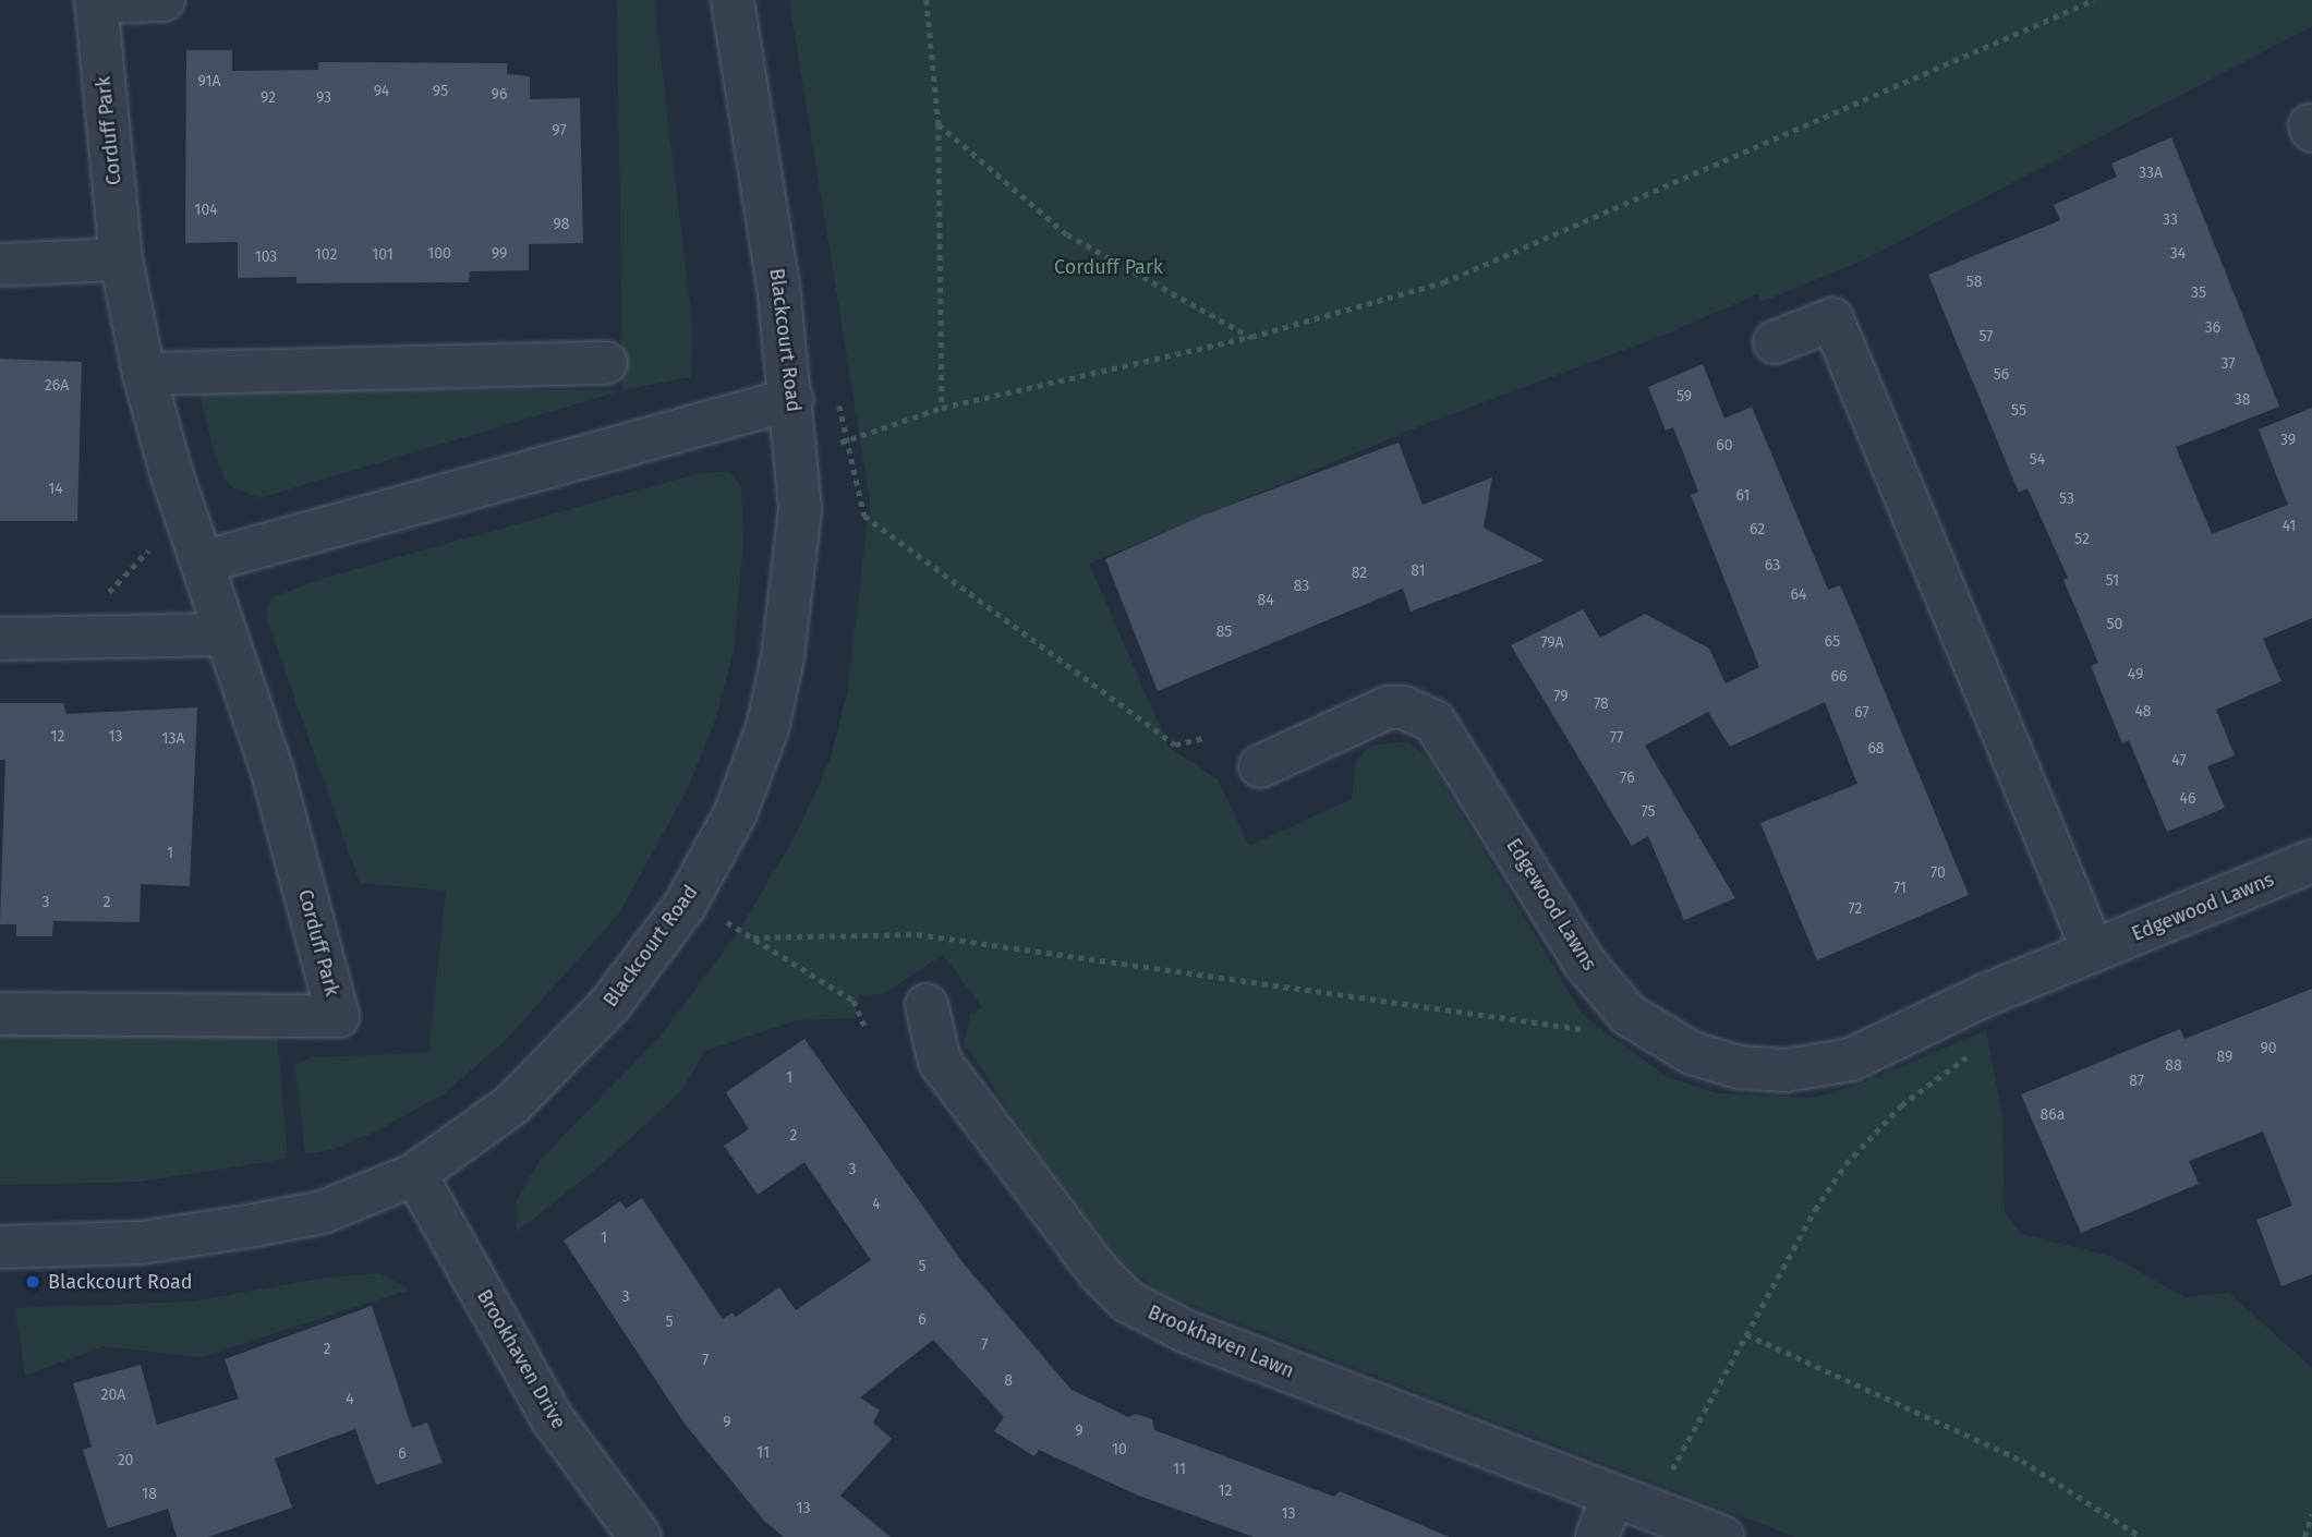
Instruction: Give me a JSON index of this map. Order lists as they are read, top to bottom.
{
  "streets": {
    "street": [
      "Corduff Park",
      "Blackcourt Road",
      "Edgewood Lawns",
      "Brookhaven Lawn",
      "Brookhaven Drive"
    ]
  },
  "crossings": [
    ["Blackcourt Road", "Brookhaven Drive"]
  ],
  "parks": ["Corduff Park"],
  "places": ["Blackcourt Road"],
  "house_numbers": [
    "91A",
    "94",
    "95",
    "96",
    "92",
    "93",
    "97",
    "33A",
    "104",
    "33",
    "98",
    "100",
    "99",
    "34",
    "102",
    "101",
    "103",
    "58",
    "35",
    "36",
    "57",
    "37",
    "56",
    "26A",
    "59",
    "38",
    "55",
    "39",
    "60",
    "54",
    "14",
    "61",
    "53",
    "41",
    "62",
    "52",
    "63",
    "81",
    "82",
    "51",
    "83",
    "64",
    "84",
    "50",
    "85",
    "65",
    "79A",
    "49",
    "66",
    "79",
    "78",
    "48",
    "67",
    "12",
    "13",
    "77",
    "13A",
    "68",
    "47",
    "76",
    "46",
    "75",
    "1",
    "70",
    "71",
    "3",
    "2",
    "72",
    "90",
    "89",
    "88",
    "1",
    "87",
    "86a",
    "2",
    "3",
    "4",
    "1",
    "5",
    "3",
    "6",
    "5",
    "7",
    "2",
    "7",
    "8",
    "20A",
    "4",
    "9",
    "9",
    "10",
    "11",
    "6",
    "20",
    "11",
    "12",
    "18",
    "13",
    "13"
  ]
}
